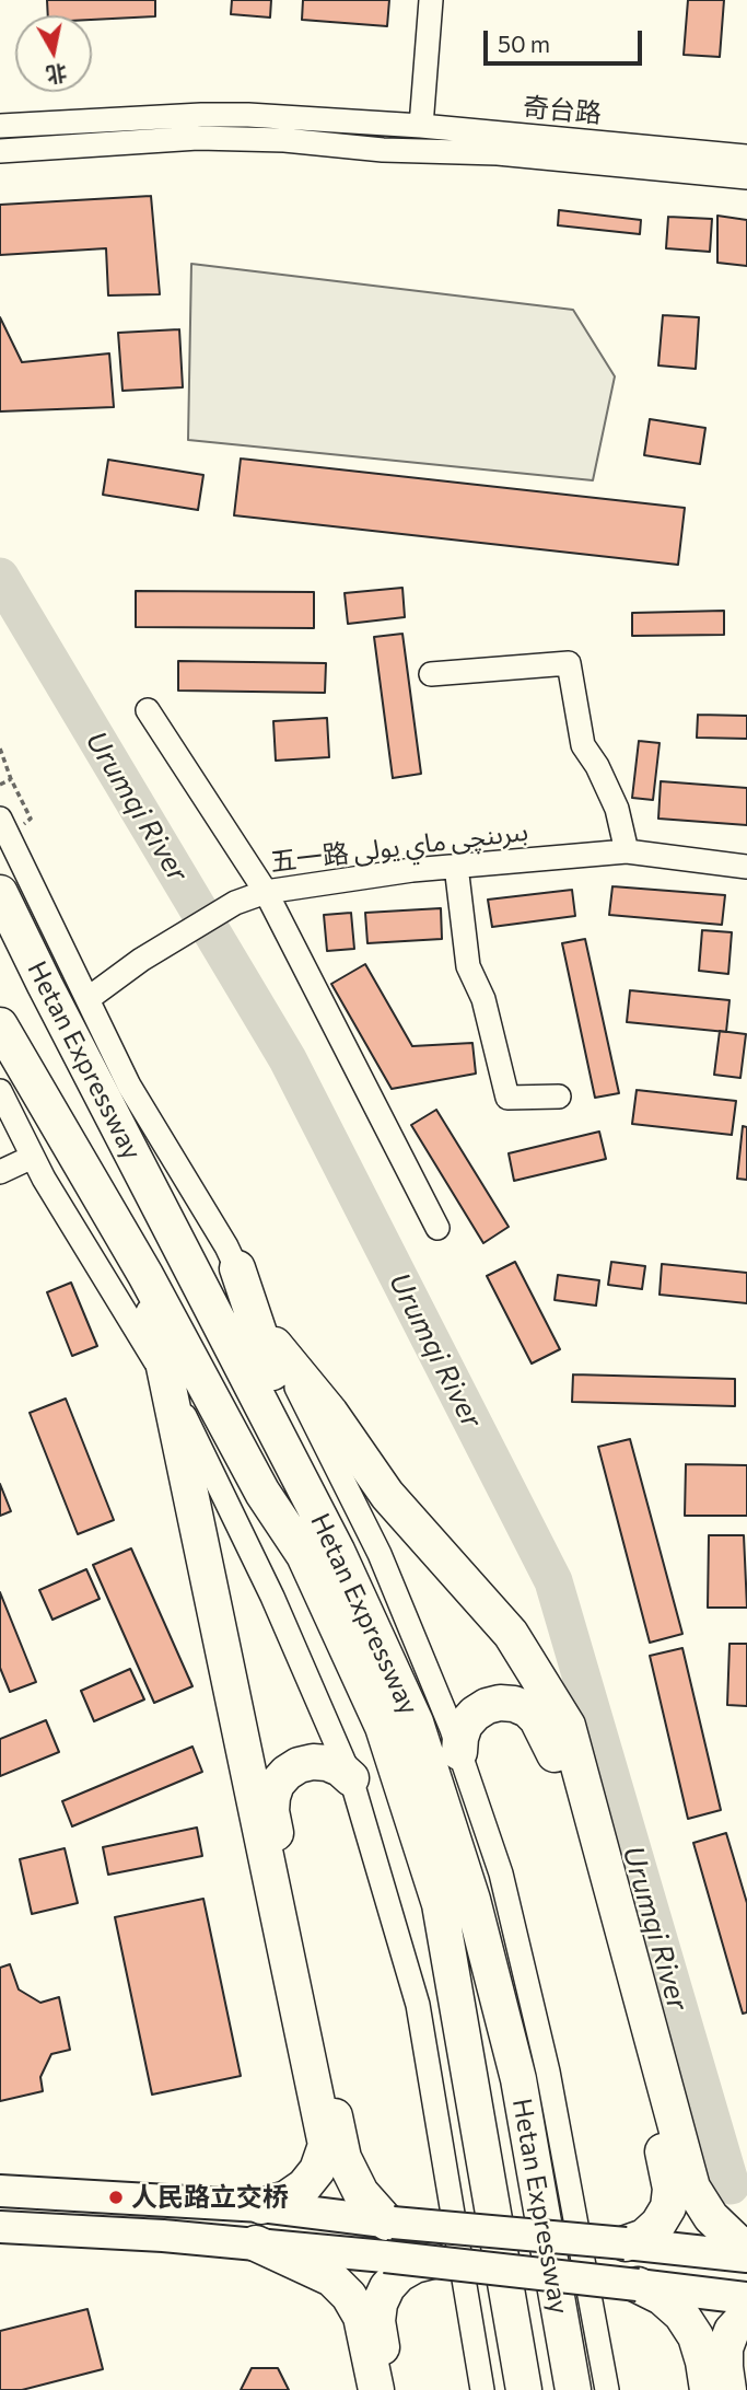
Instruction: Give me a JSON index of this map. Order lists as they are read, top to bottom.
{
  "streets": {
    "highway": ["Hetan Expressway"],
    "street": ["奇台路", "五一路 بىرىنچى ماي يولى"]
  },
  "water": ["Urumqi River"],
  "places": ["人民路立交桥"],
  "scale_bar": "50 m",
  "north": "bottom"
}
